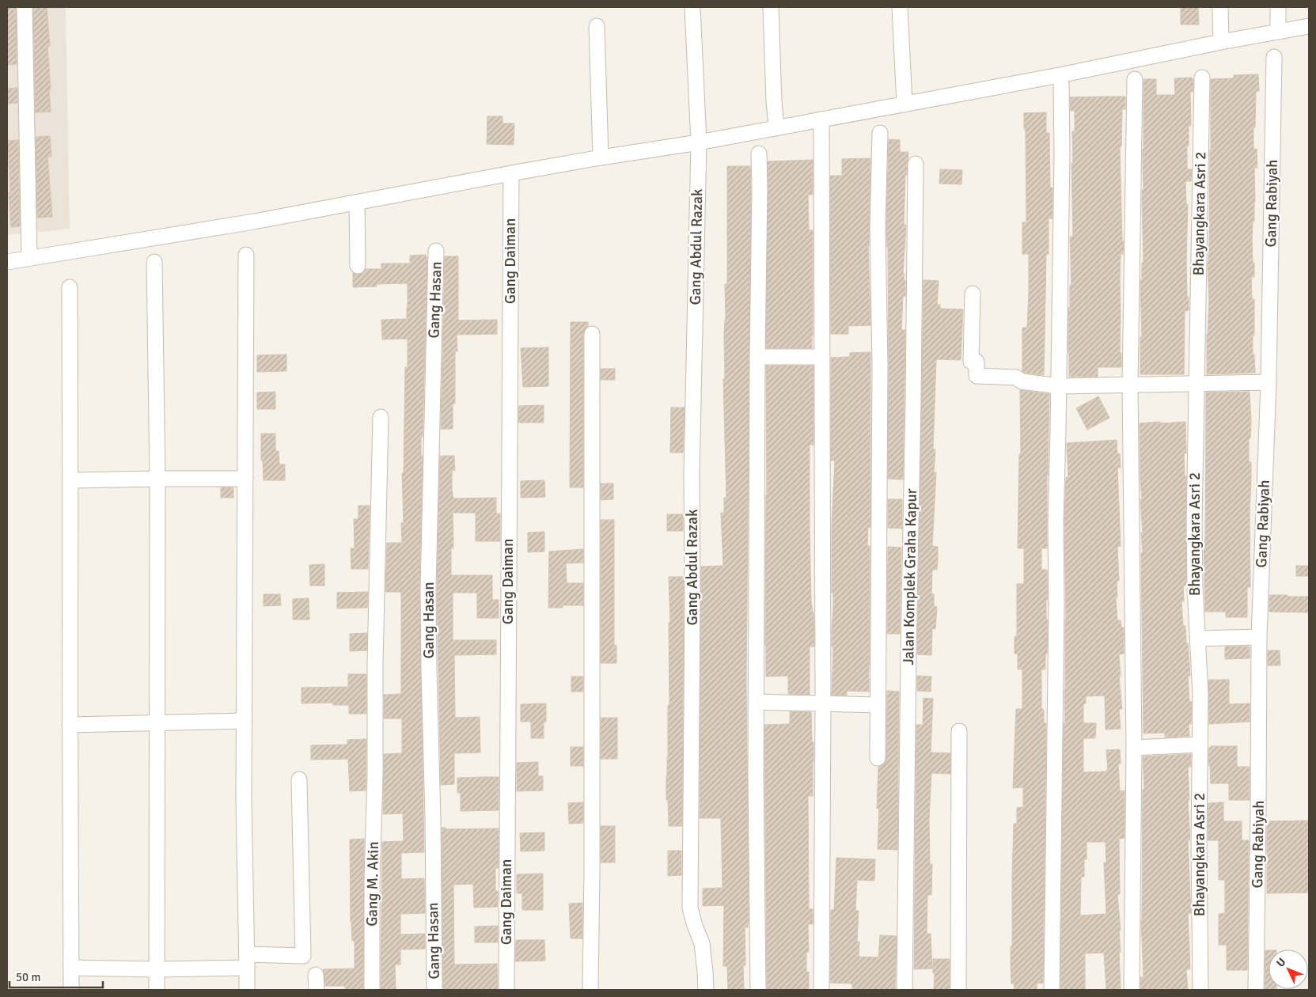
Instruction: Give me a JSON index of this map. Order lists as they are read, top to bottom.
{
  "streets": {
    "street": [
      "Gang Rabiyah",
      "Bhayangkara Asri 2",
      "Gang Abdul Razak",
      "Gang Daiman",
      "Gang Hasan",
      "Jalan Komplek Graha Kapur",
      "Gang M. Akin"
    ]
  },
  "scale_bar": "50 m",
  "north": "top left"
}
